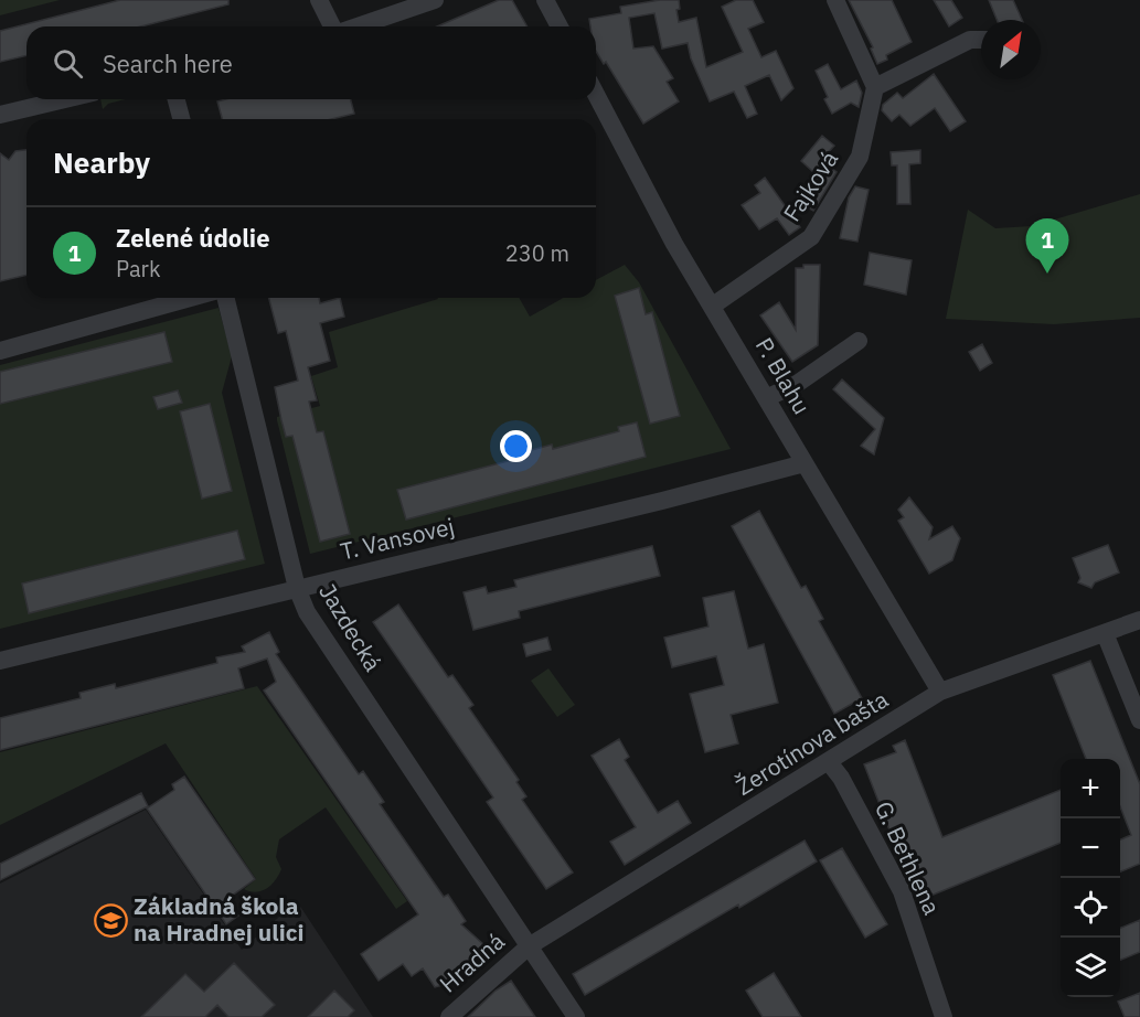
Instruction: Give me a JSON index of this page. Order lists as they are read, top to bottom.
{
  "streets": {
    "street": [
      "Fajková",
      "P. Blahu",
      "T. Vansovej",
      "Jazdecká",
      "Žerotínova bašta",
      "G. Bethlena",
      "Hradná"
    ]
  },
  "crossings": [
    ["Fajková", "P. Blahu"],
    ["P. Blahu", "T. Vansovej"],
    ["P. Blahu", "Žerotínova bašta"],
    ["T. Vansovej", "Jazdecká"],
    ["Jazdecká", "Žerotínova bašta"],
    ["Jazdecká", "Hradná"],
    ["Žerotínova bašta", "G. Bethlena"],
    ["Žerotínova bašta", "Hradná"]
  ],
  "places": {
    "school or university": ["Základná škola na Hradnej ulici"]
  },
  "north": "top right",
  "page": {
    "search": "Search here",
    "heading": "Nearby",
    "list": [
      {
        "mark": "1",
        "name": "Zelené údolie",
        "note": "Park",
        "value": "230 m"
      }
    ],
    "pins": "1",
    "map_buttons": ["+", "−"]
  }
}
